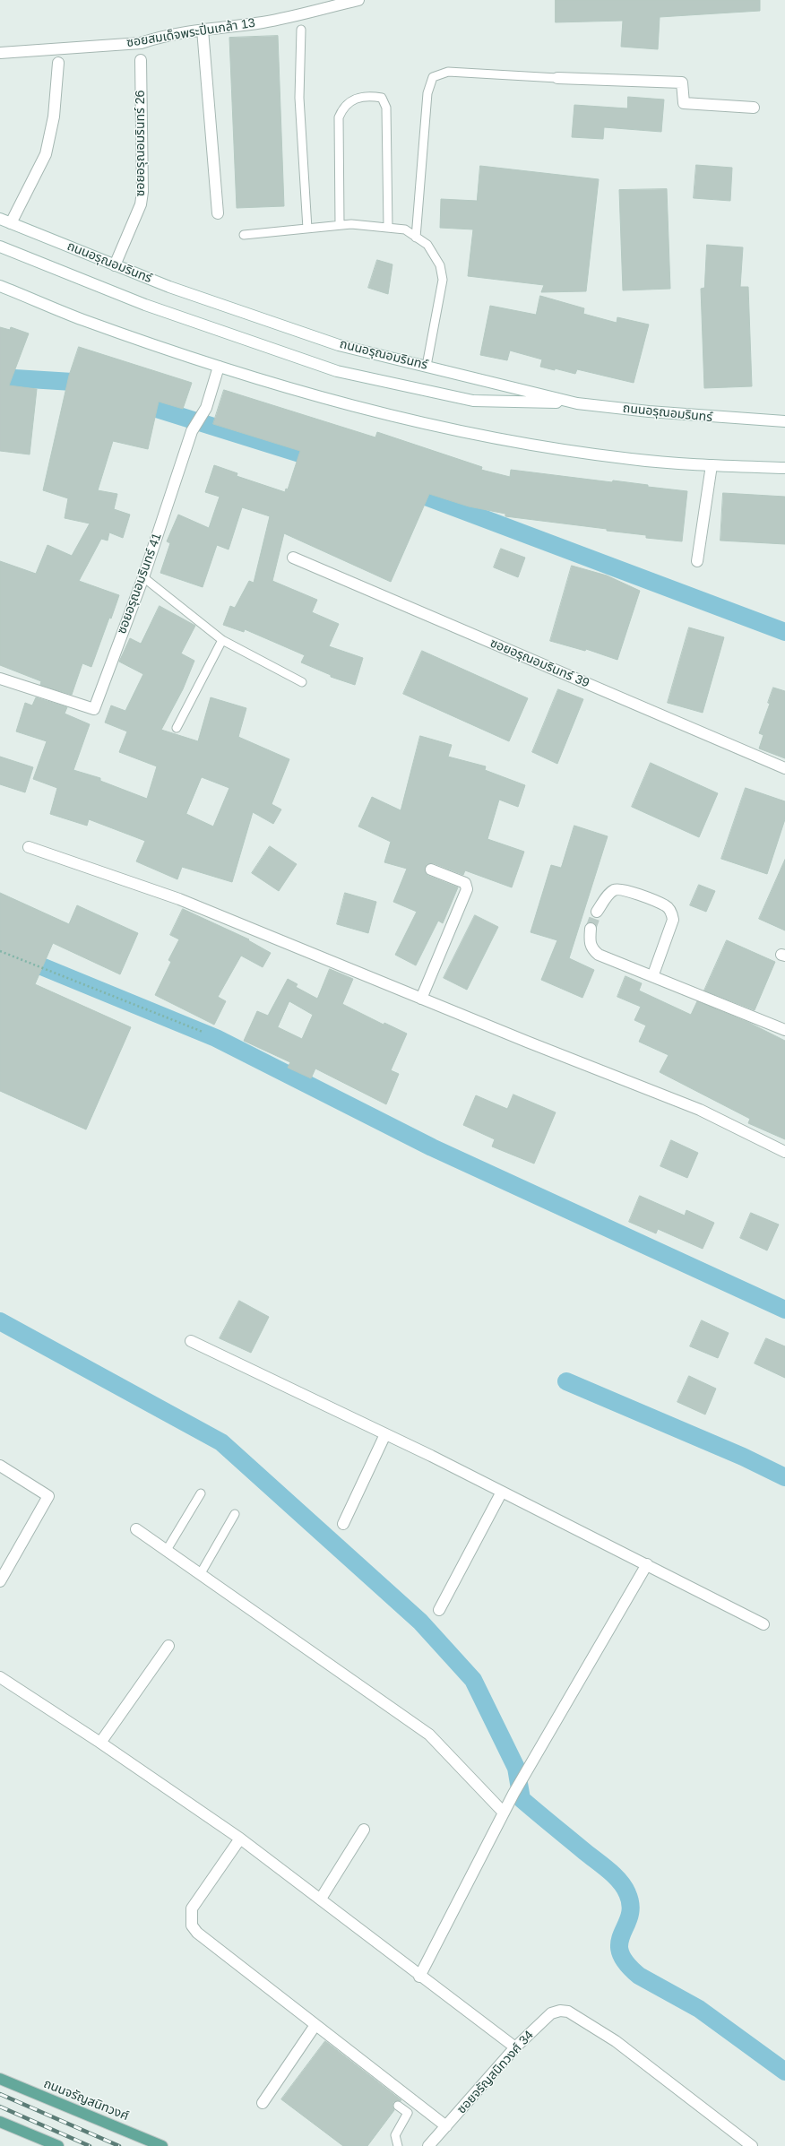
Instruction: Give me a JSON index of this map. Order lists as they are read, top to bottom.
{
  "streets": {
    "main road": ["ถนนจรัญสนิทวงศ์"],
    "street": [
      "ซอยสมเด็จพระปิ่นเกล้า 13",
      "ซอยอรุณอมรินทร์ 26",
      "ถนนอรุณอมรินทร์",
      "ซอยอรุณอมรินทร์ 41",
      "ซอยอรุณอมรินทร์ 39",
      "ซอยจรัญสนิทวงศ์ 34"
    ]
  },
  "crossings": [
    ["ซอยอรุณอมรินทร์ 26", "ถนนอรุณอมรินทร์"]
  ]
}
